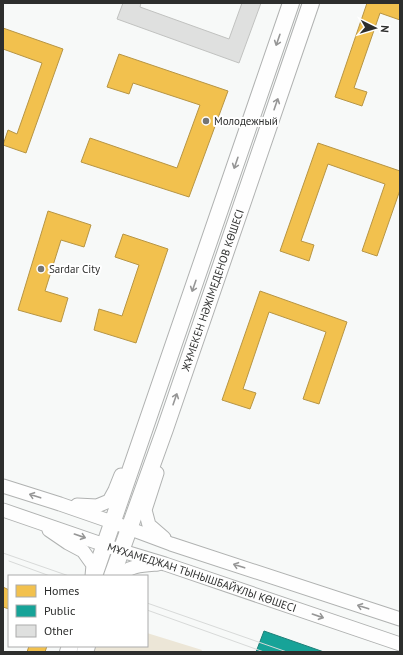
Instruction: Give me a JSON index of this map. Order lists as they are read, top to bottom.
{
  "streets": {
    "main road": ["ЖҰМЕКЕН НӘЖІМЕДЕНОВ КӨШЕСІ"],
    "street": ["МҰХАМЕДЖАН ТЫНЫШБАЙҰЛЫ КӨШЕСІ"]
  },
  "crossings": [
    ["ЖҰМЕКЕН НӘЖІМЕДЕНОВ КӨШЕСІ", "МҰХАМЕДЖАН ТЫНЫШБАЙҰЛЫ КӨШЕСІ"]
  ],
  "places": ["Молодежный", "Sardar City"],
  "legend": ["Homes", "Public", "Other"],
  "north": "right"
}
